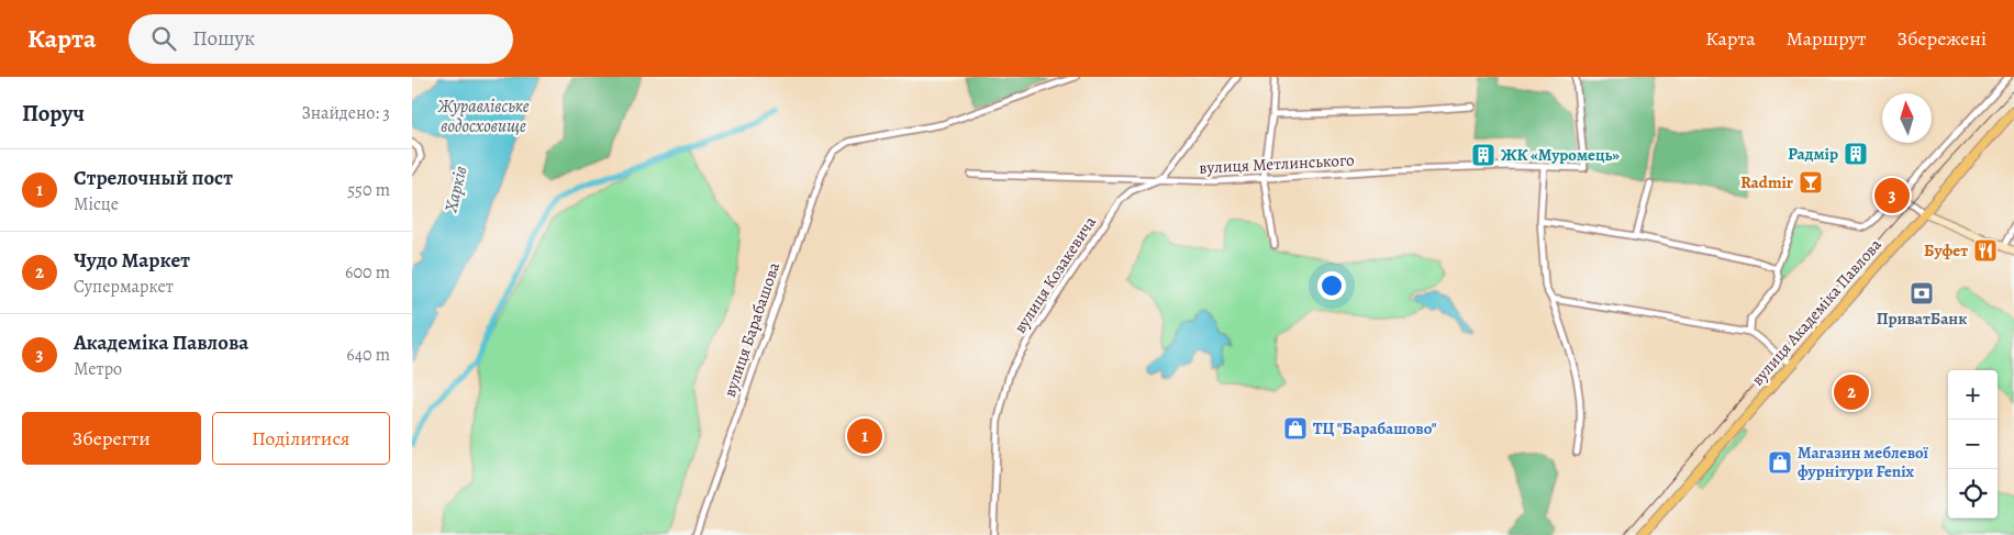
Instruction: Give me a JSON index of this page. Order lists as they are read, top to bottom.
{
  "streets": {
    "main road": ["вулиця Академіка Павлова"],
    "street": ["вулиця Метлинського", "вулиця Козакевича", "вулиця Барабашова"]
  },
  "crossings": [
    ["вулиця Метлинського", "вулиця Козакевича"]
  ],
  "water": ["Журавлівське водосховище", "Харків"],
  "places": {
    "building": ["Радмір", "ЖК «Муромець»"],
    "bar": ["Radmir"],
    "restaurant": ["Буфет"],
    "bank": ["ПриватБанк"],
    "shop": ["ТЦ \"Барабашово\"", "Магазин меблевої фурнітури Fenix"]
  },
  "north": "top",
  "page": {
    "header": "Карта",
    "search": "Пошук",
    "nav": ["Карта", "Маршрут", "Збережені"],
    "heading": ["Поруч", "Знайдено: 3"],
    "list": [
      {
        "mark": "1",
        "name": "Стрелочный пост",
        "note": "Місце",
        "value": "550 m"
      },
      {
        "mark": "2",
        "name": "Чудо Маркет",
        "note": "Супермаркет",
        "value": "600 m"
      },
      {
        "mark": "3",
        "name": "Академіка Павлова",
        "note": "Метро",
        "value": "640 m"
      }
    ],
    "pins": ["3", "2", "1"],
    "map_buttons": ["+", "−"],
    "buttons": ["Зберегти", "Поділитися"]
  }
}
